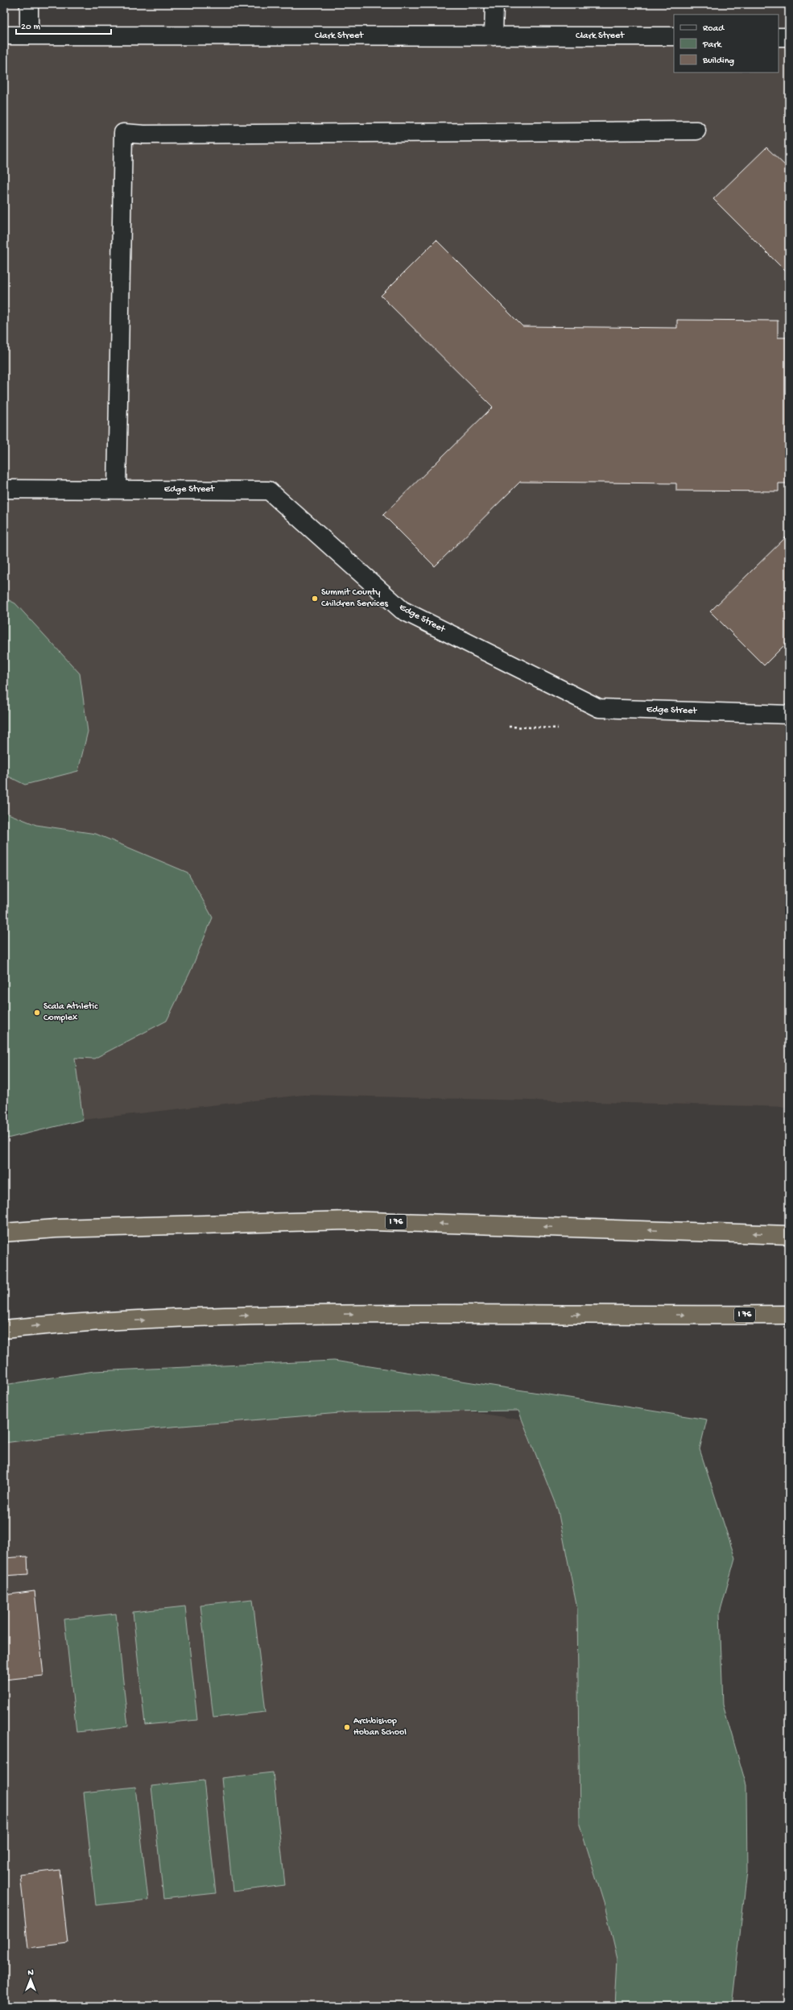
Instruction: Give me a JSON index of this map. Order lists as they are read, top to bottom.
{
  "streets": {
    "highway": ["I 76"],
    "street": ["Clark Street", "Edge Street"]
  },
  "places": ["Summit County Children Services", "Scala Athletic Complex", "Archbishop Hoban School"],
  "legend": ["Road", "Park", "Building"],
  "scale_bar": "20 m",
  "north": "top"
}
